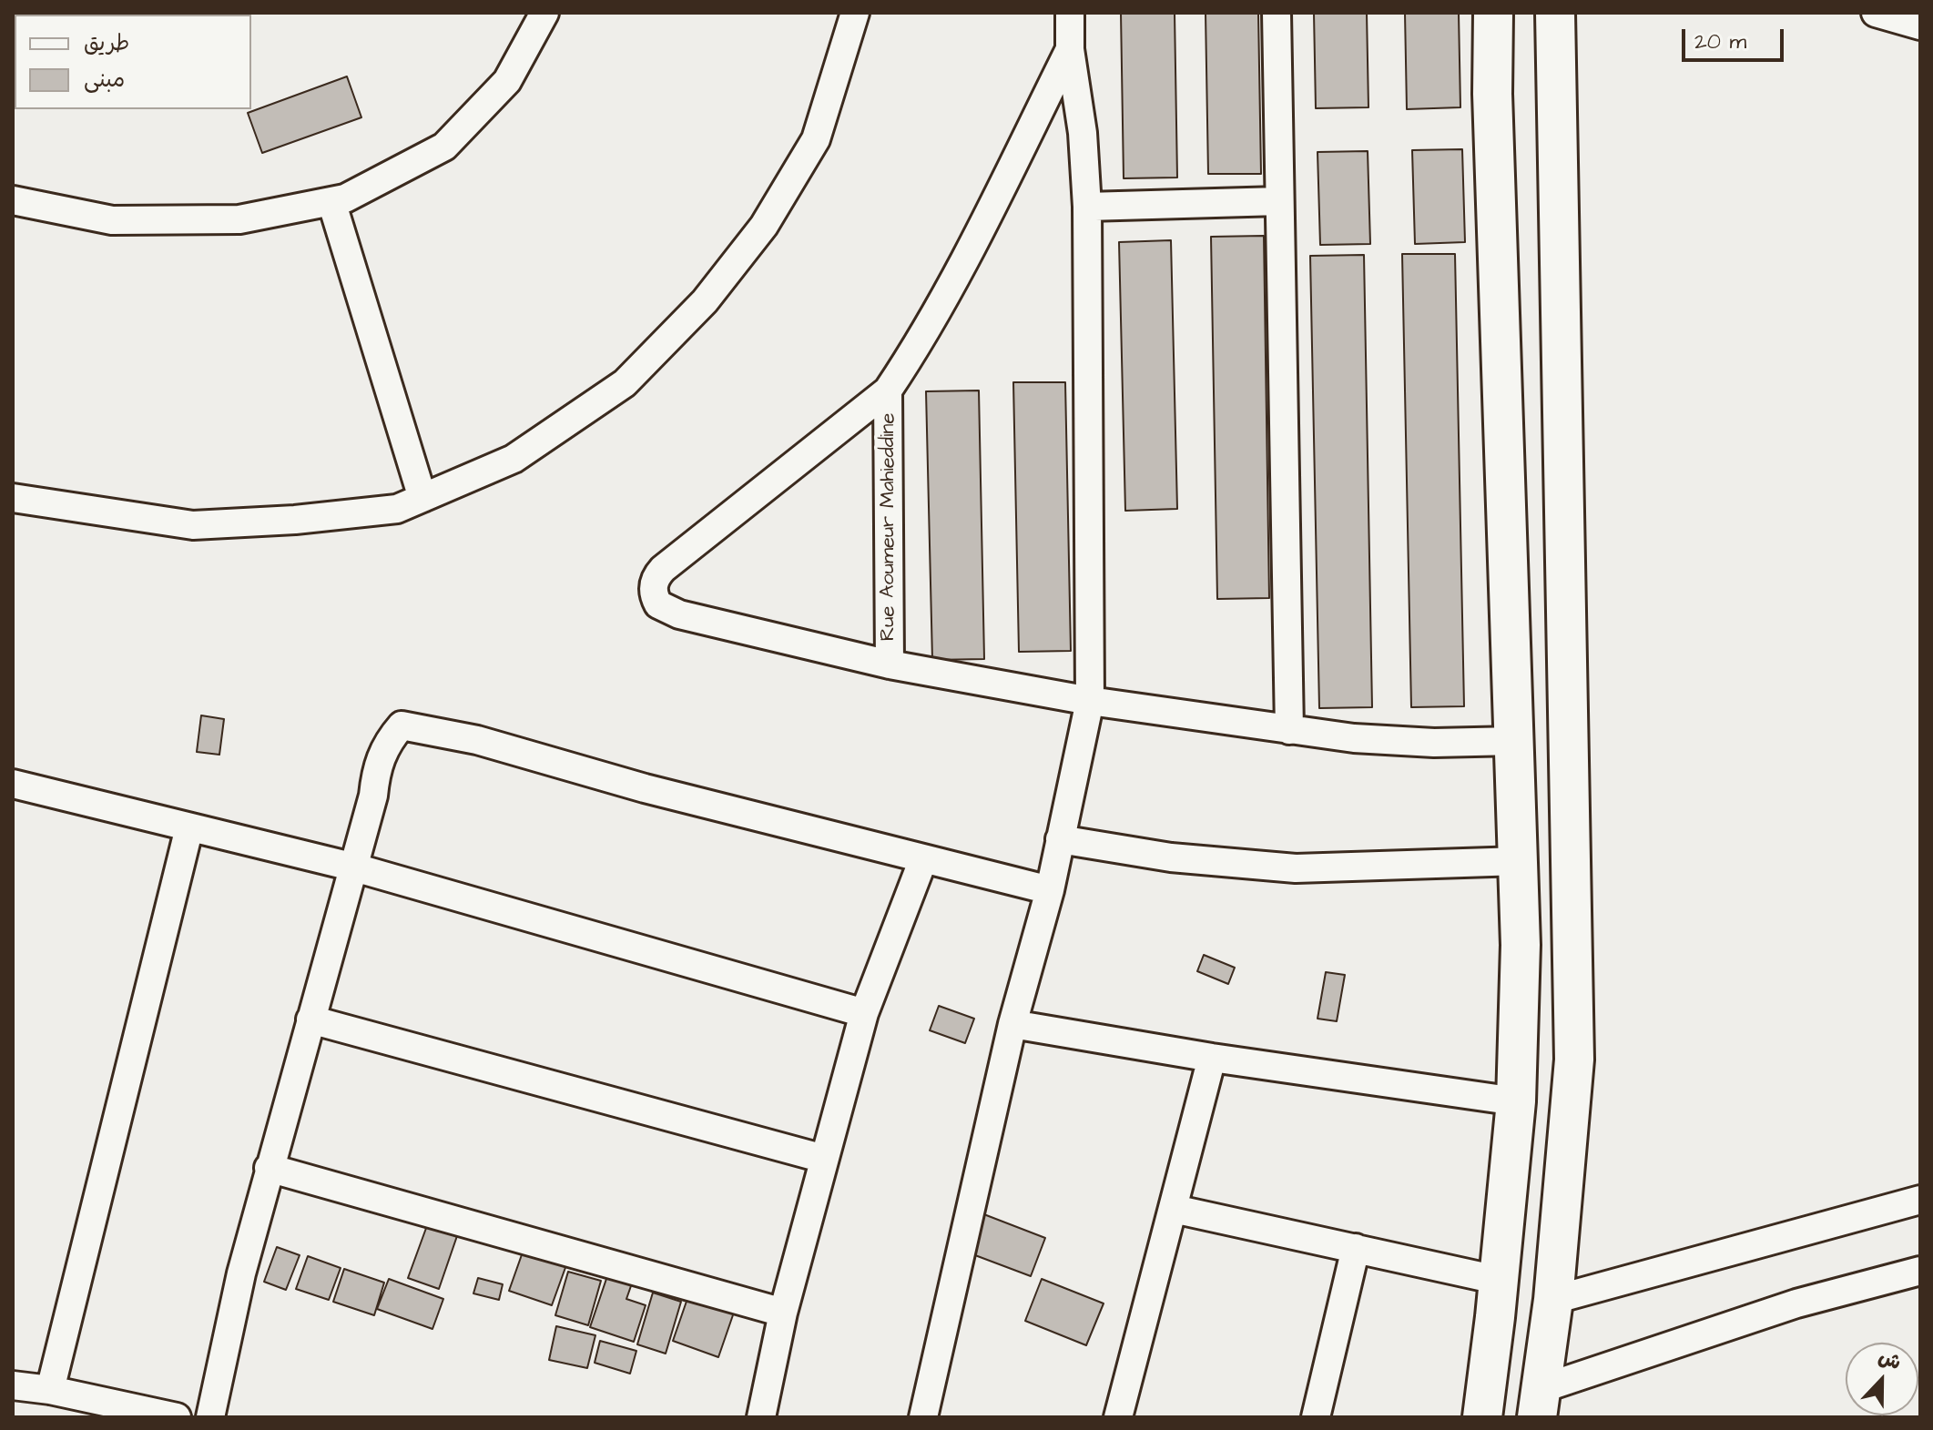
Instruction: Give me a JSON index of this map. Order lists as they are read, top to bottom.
{
  "streets": {
    "street": ["Rue Aoumeur Mahieddine"]
  },
  "legend": ["طريق", "مبنى"],
  "scale_bar": "20 m",
  "north": "top"
}
